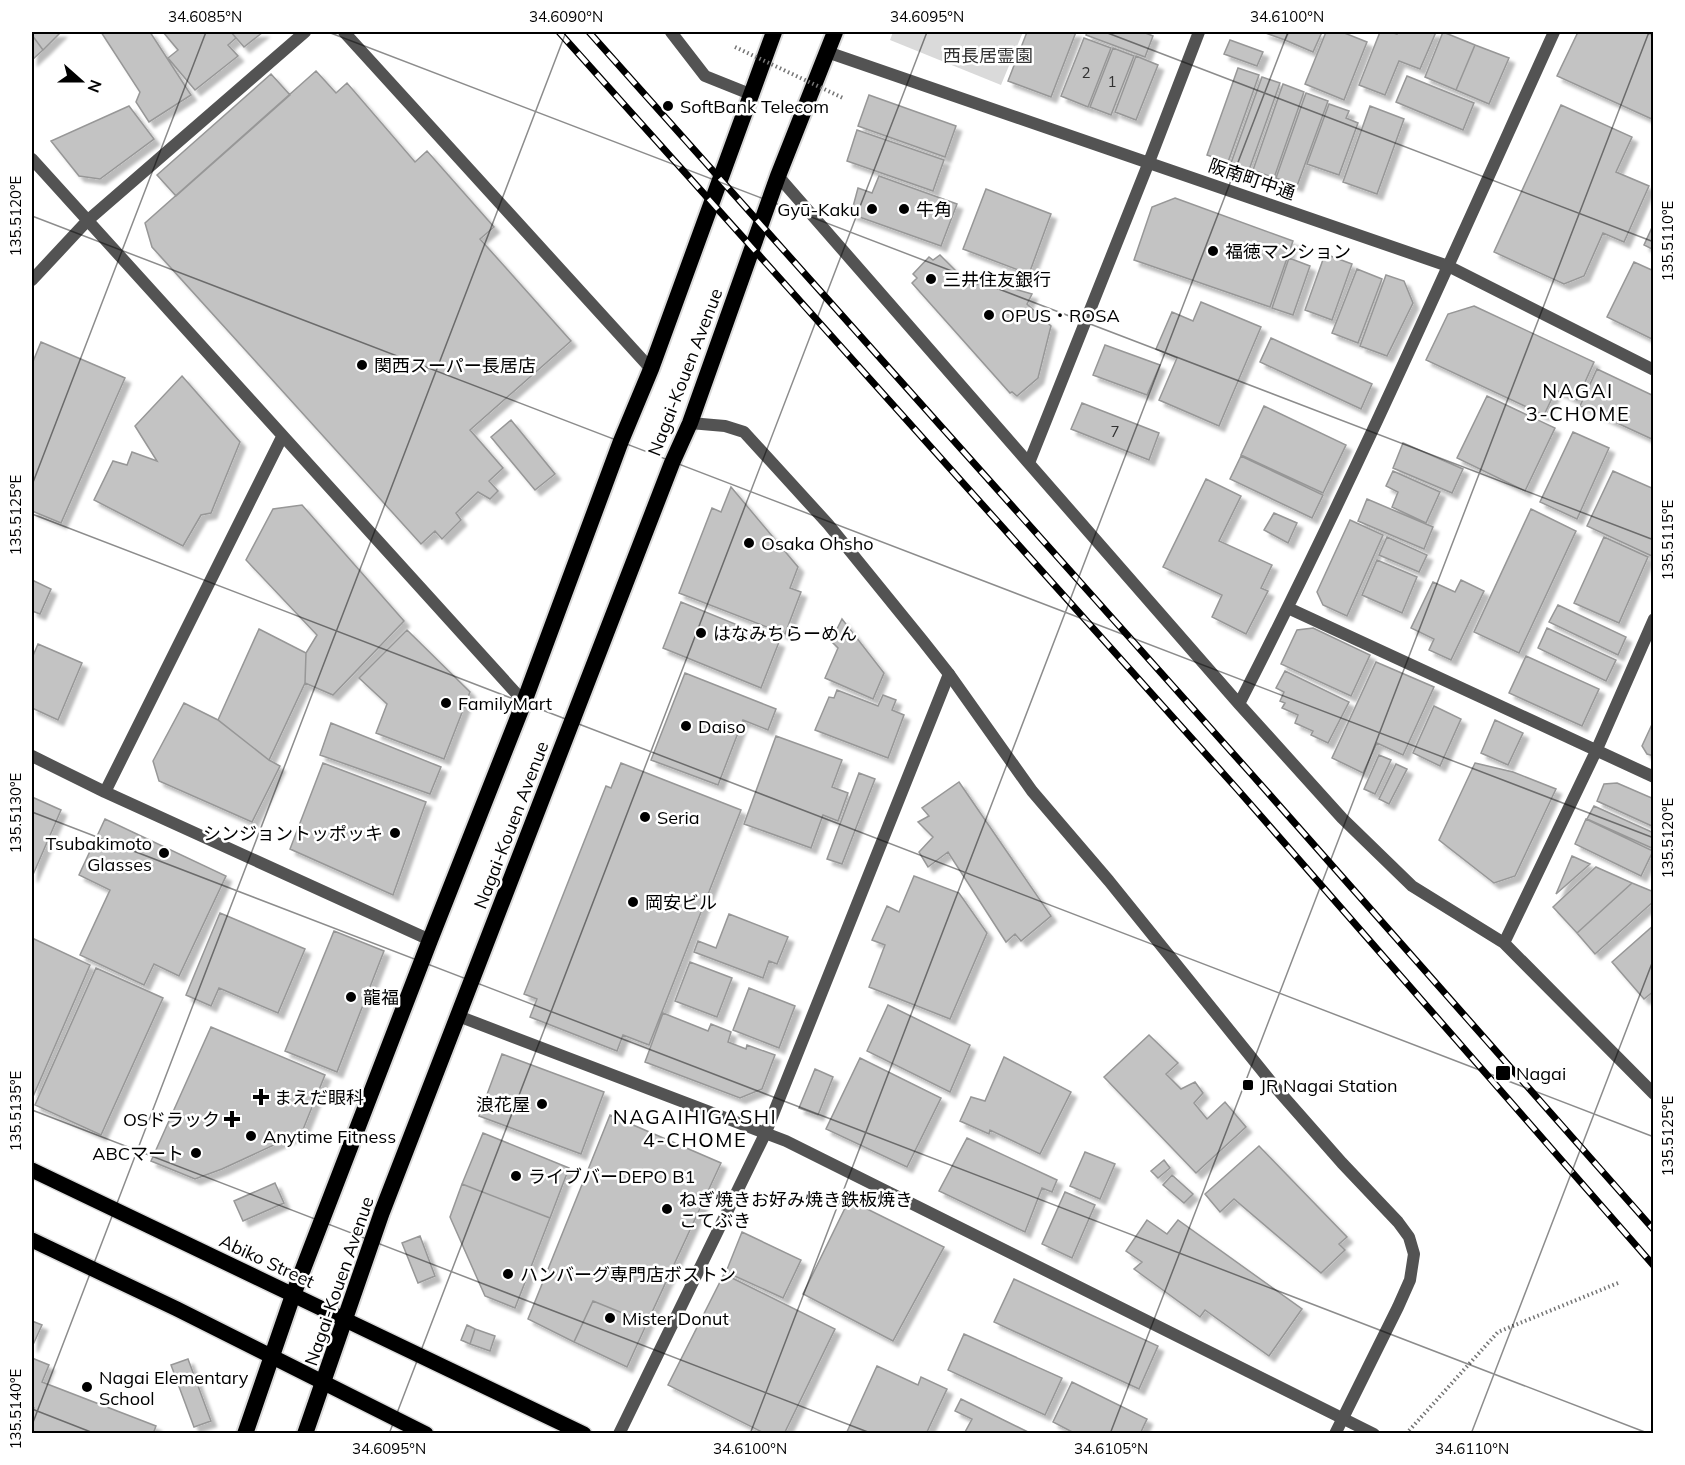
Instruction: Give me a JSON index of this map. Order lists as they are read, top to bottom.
{
  "streets": {
    "highway": ["Nagai-Kouen Avenue"],
    "main road": ["Abiko Street"],
    "street": ["阪南町中通"]
  },
  "crossings": [
    ["阪南町中通", "Nagai-Kouen Avenue"],
    ["Nagai-Kouen Avenue", "Abiko Street"]
  ],
  "districts": ["NAGAI 3-CHOME", "NAGAIHIGASHI 4-CHOME"],
  "parks": ["西長居霊園"],
  "places": {
    "other": [
      "SoftBank Telecom",
      "Gyū-Kaku",
      "牛角",
      "福徳マンション",
      "三井住友銀行",
      "OPUS・ROSA",
      "関西スーパー長居店",
      "Osaka Ohsho",
      "はなみちらーめん",
      "FamilyMart",
      "Daiso",
      "Seria",
      "シンジョントッポッキ",
      "Tsubakimoto Glasses",
      "岡安ビル",
      "龍福",
      "浪花屋",
      "Anytime Fitness",
      "ABCマート",
      "ライブバーDEPO B1",
      "ねぎ焼きお好み焼き鉄板焼き こてぶき",
      "ハンバーグ専門店ボストン",
      "Mister Donut",
      "Nagai Elementary School"
    ],
    "transit": ["Nagai", "JR Nagai Station"],
    "health": ["まえだ眼科", "OSドラック"]
  },
  "house_numbers": ["2", "1", "7"],
  "north": "right",
  "coordinates": [
    "34.6085°N",
    "34.6090°N",
    "34.6095°N",
    "34.6100°N",
    "135.5120°E",
    "135.5110°E",
    "135.5125°E",
    "135.5115°E",
    "135.5130°E",
    "135.5135°E",
    "135.5140°E",
    "34.6105°N",
    "34.6110°N"
  ]
}
